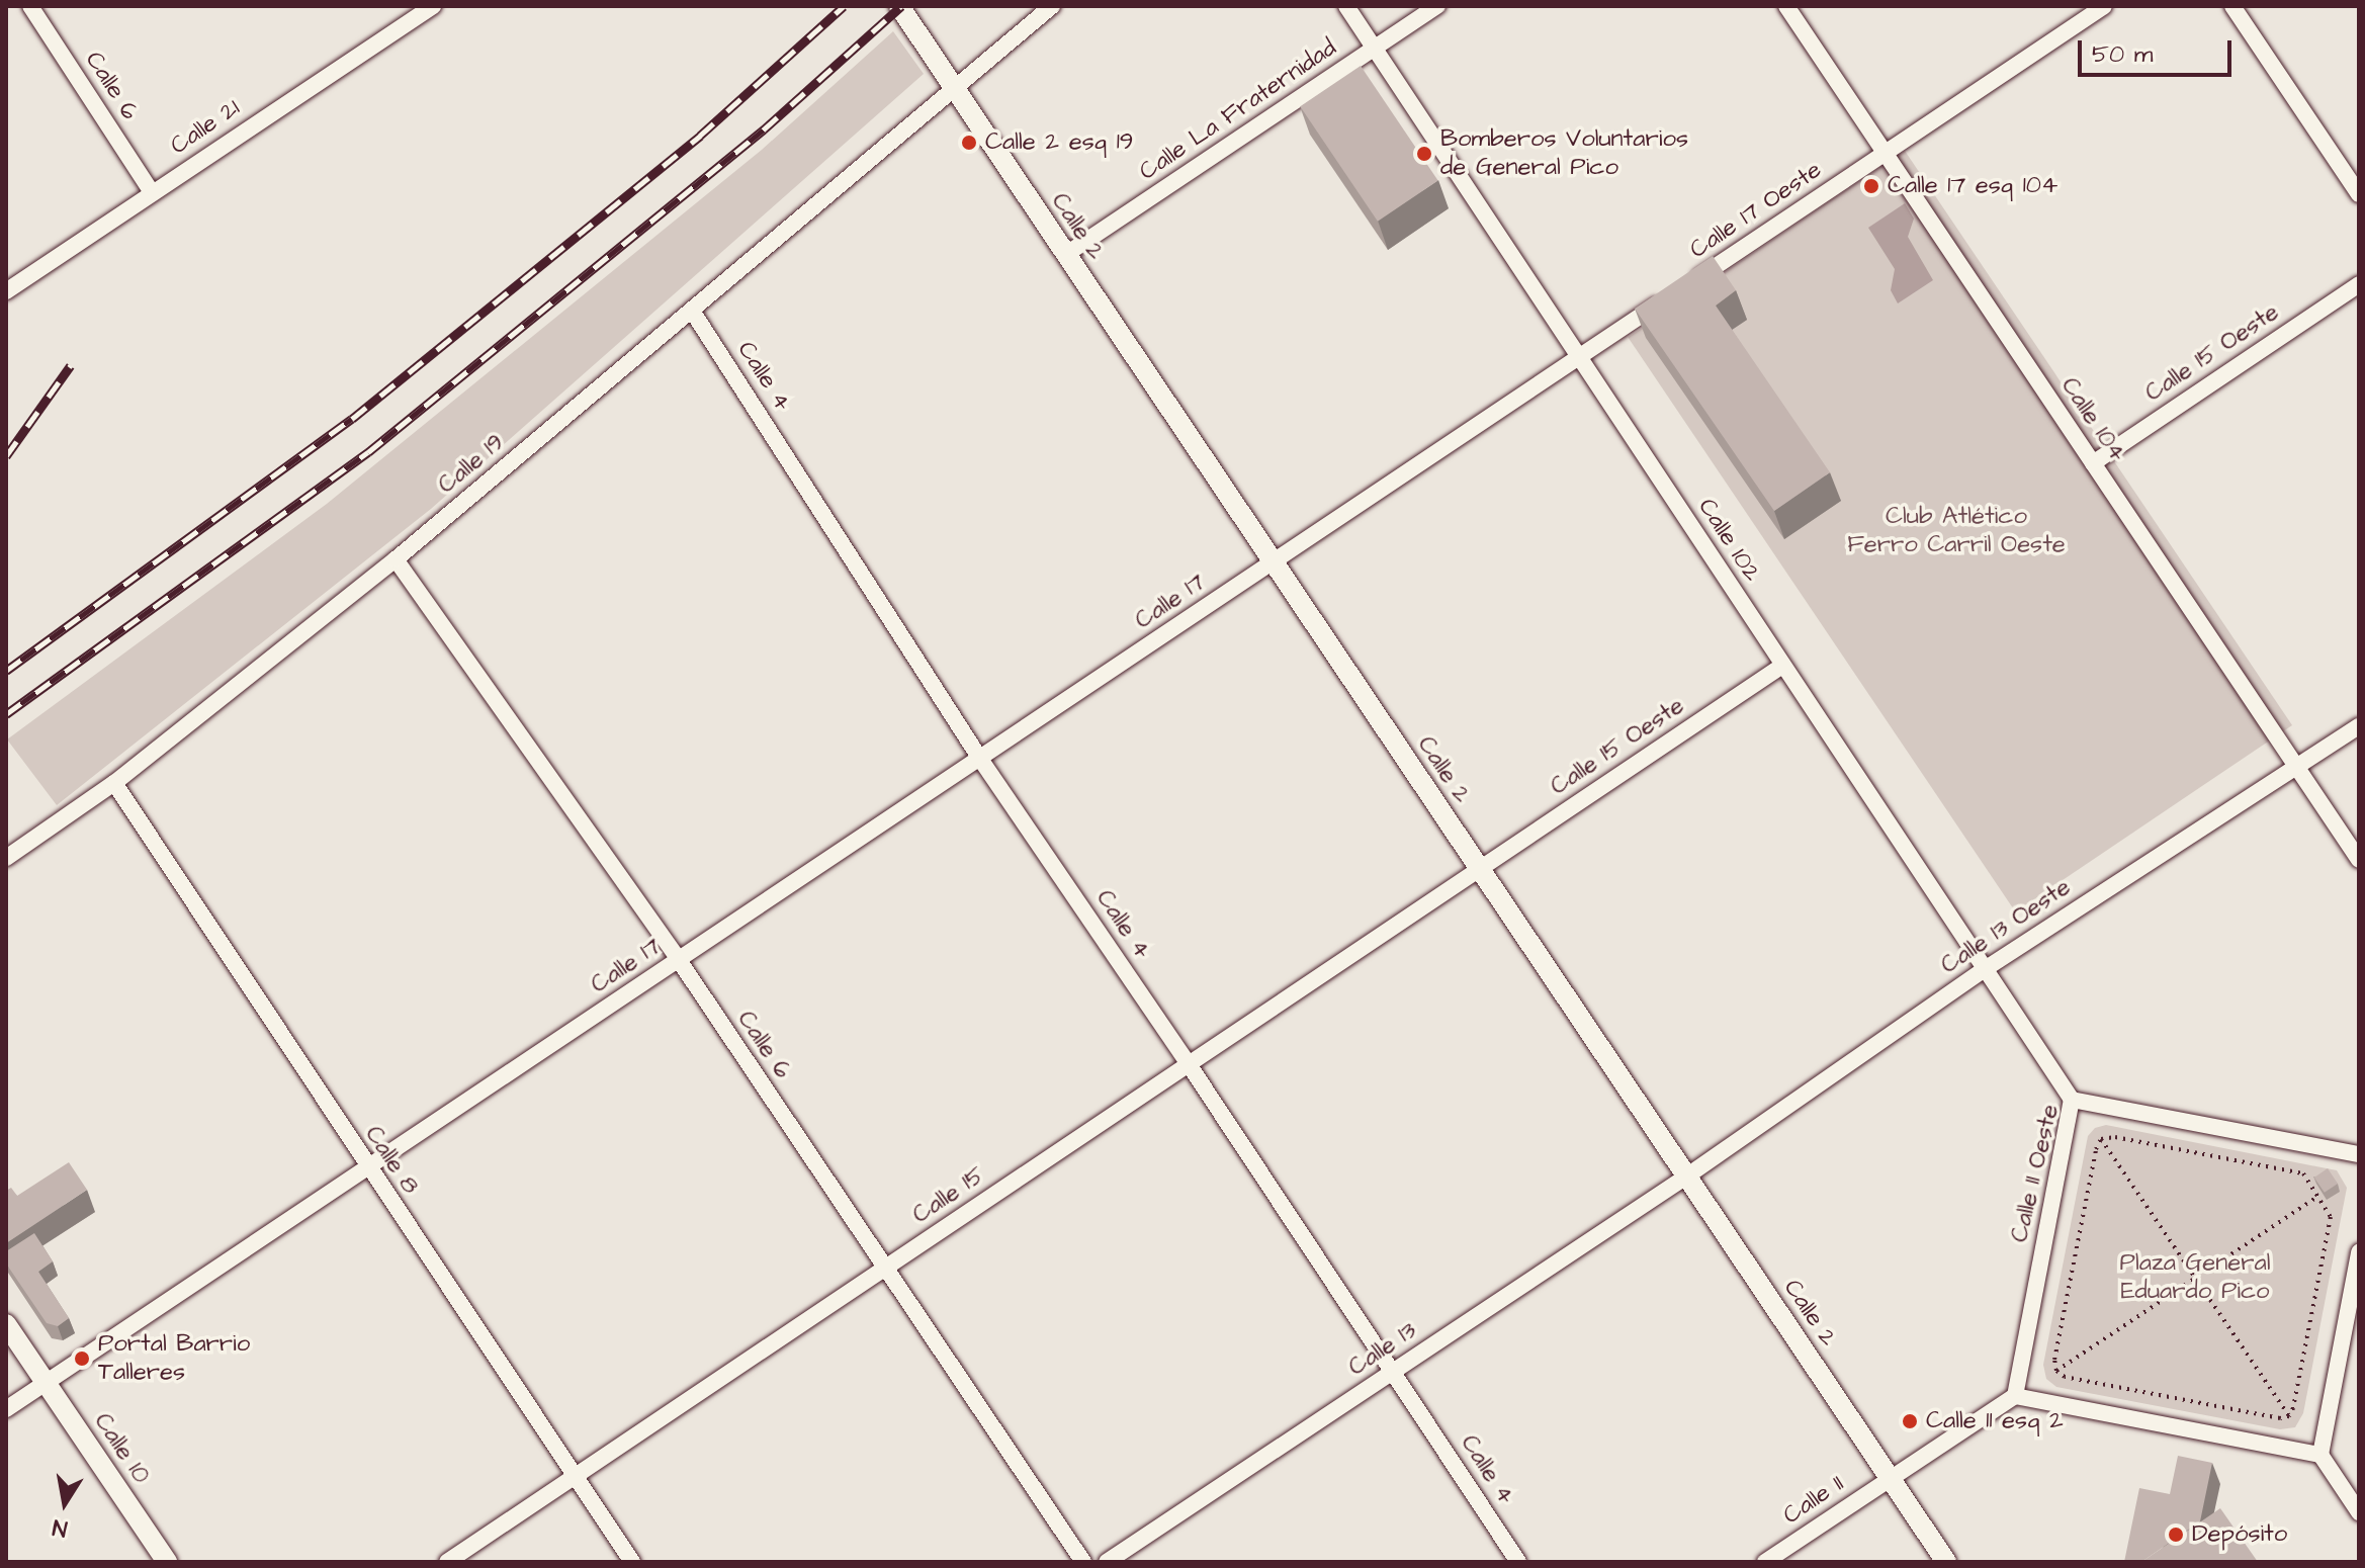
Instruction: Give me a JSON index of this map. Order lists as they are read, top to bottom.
{
  "streets": {
    "street": [
      "Calle 6",
      "Calle La Fraternidad",
      "Calle 21",
      "Calle 17 Oeste",
      "Calle 2",
      "Calle 15 Oeste",
      "Calle 4",
      "Calle 104",
      "Calle 19",
      "Calle 102",
      "Calle 17",
      "Calle 13 Oeste",
      "Calle 8",
      "Calle 11 Oeste",
      "Calle 15",
      "Calle 13",
      "Calle 10",
      "Calle 11"
    ]
  },
  "crossings": [
    ["Calle 6", "Calle 21"],
    ["Calle 6", "Calle 19"],
    ["Calle 6", "Calle 17"],
    ["Calle 6", "Calle 15"],
    ["Calle La Fraternidad", "Calle 2"],
    ["Calle La Fraternidad", "Calle 102"],
    ["Calle 17 Oeste", "Calle 2"],
    ["Calle 17 Oeste", "Calle 104"],
    ["Calle 17 Oeste", "Calle 102"],
    ["Calle 17 Oeste", "Calle 17"],
    ["Calle 2", "Calle 15 Oeste"],
    ["Calle 2", "Calle 19"],
    ["Calle 2", "Calle 17"],
    ["Calle 2", "Calle 13 Oeste"],
    ["Calle 2", "Calle 15"],
    ["Calle 2", "Calle 13"],
    ["Calle 2", "Calle 11"],
    ["Calle 15 Oeste", "Calle 104"],
    ["Calle 15 Oeste", "Calle 102"],
    ["Calle 15 Oeste", "Calle 15"],
    ["Calle 4", "Calle 19"],
    ["Calle 4", "Calle 17"],
    ["Calle 4", "Calle 15"],
    ["Calle 4", "Calle 13"],
    ["Calle 104", "Calle 13 Oeste"],
    ["Calle 19", "Calle 8"],
    ["Calle 102", "Calle 13 Oeste"],
    ["Calle 102", "Calle 11 Oeste"],
    ["Calle 17", "Calle 8"],
    ["Calle 17", "Calle 10"],
    ["Calle 13 Oeste", "Calle 13"],
    ["Calle 8", "Calle 15"]
  ],
  "parks": ["Club Atlético Ferro Carril Oeste", "Plaza General Eduardo Pico"],
  "places": [
    "Calle 2 esq 19",
    "Bomberos Voluntarios de General Pico",
    "Calle 17 esq 104",
    "Portal Barrio Talleres",
    "Calle 11 esq 2",
    "Depósito"
  ],
  "scale_bar": "50 m",
  "north": "bottom"
}
